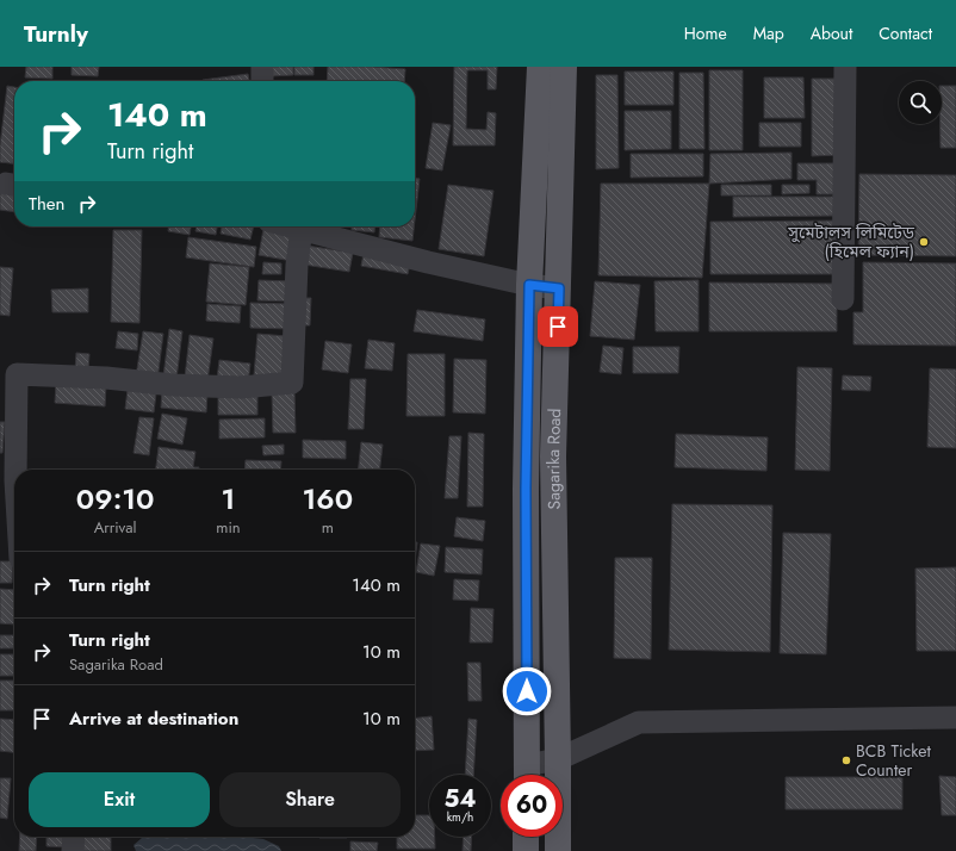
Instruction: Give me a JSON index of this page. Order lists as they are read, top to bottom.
{
  "streets": {
    "main road": ["Sagarika Road"]
  },
  "places": ["সুমেটালস লিমিটেড (হিমেল ফ্যান)", "BCB Ticket Counter"],
  "page": {
    "header": "Turnly",
    "nav": [
      "Home",
      "Map",
      "About",
      "Contact"
    ],
    "turn": ["140 m", "Turn right"],
    "then": "Then",
    "eta": [
      "09:10",
      "Arrival",
      "1",
      "min",
      "160",
      "m"
    ],
    "list": [
      {
        "name": "Turn right",
        "value": "140 m"
      },
      {
        "name": "Turn right",
        "note": "Sagarika Road",
        "value": "10 m"
      },
      {
        "name": "Arrive at destination",
        "value": "10 m"
      }
    ],
    "buttons": ["Exit", "Share"],
    "speed": "54 km/h",
    "limit": "60"
  }
}
